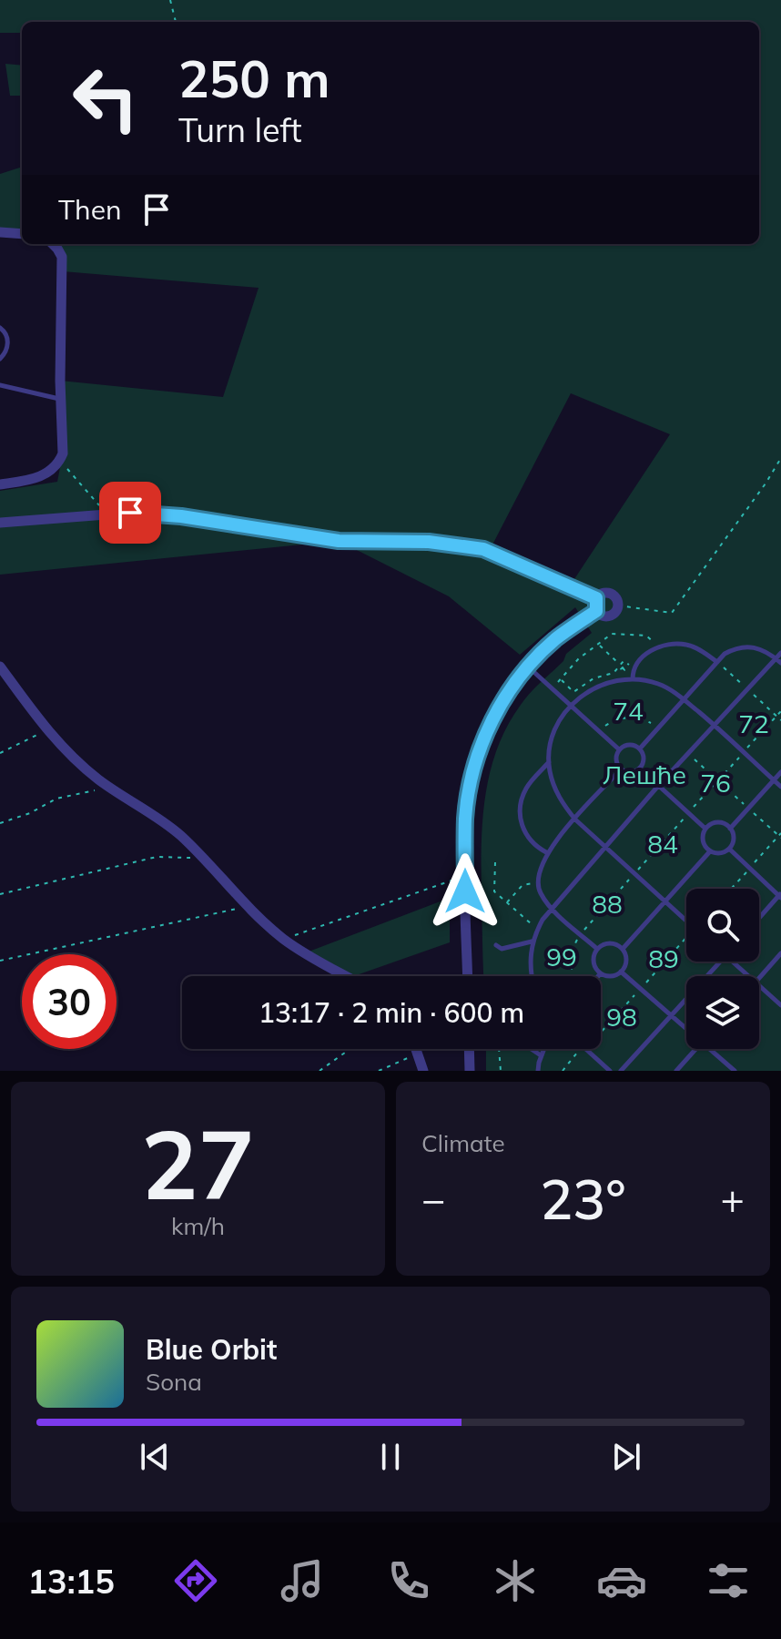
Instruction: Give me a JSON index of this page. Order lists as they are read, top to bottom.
{
  "parks": [
    "74",
    "72",
    "Лешће",
    "76",
    "84",
    "88",
    "99",
    "89",
    "98"
  ],
  "page": {
    "turn": ["250 m", "Turn left"],
    "then": "Then",
    "limit": "30",
    "trip": "13:17 · 2 min · 600 m",
    "tile": [
      ["27", "km/h"],
      "Climate"
    ],
    "heat": ["−", "23°", "+"],
    "song": ["Blue Orbit", "Sona"],
    "tabs": "13:15"
  }
}
